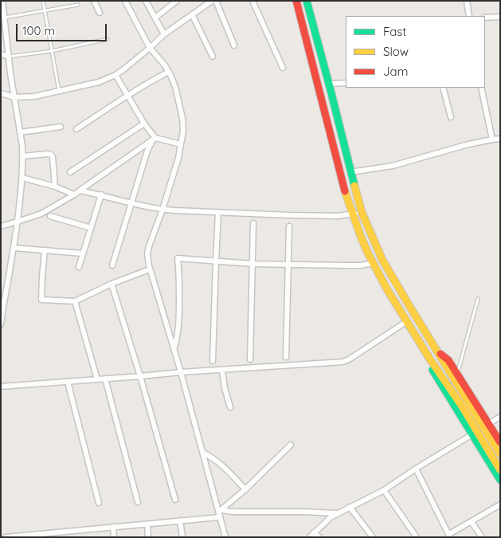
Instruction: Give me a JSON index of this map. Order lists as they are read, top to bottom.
{
  "legend": ["Fast", "Slow", "Jam"],
  "scale_bar": "100 m"
}
